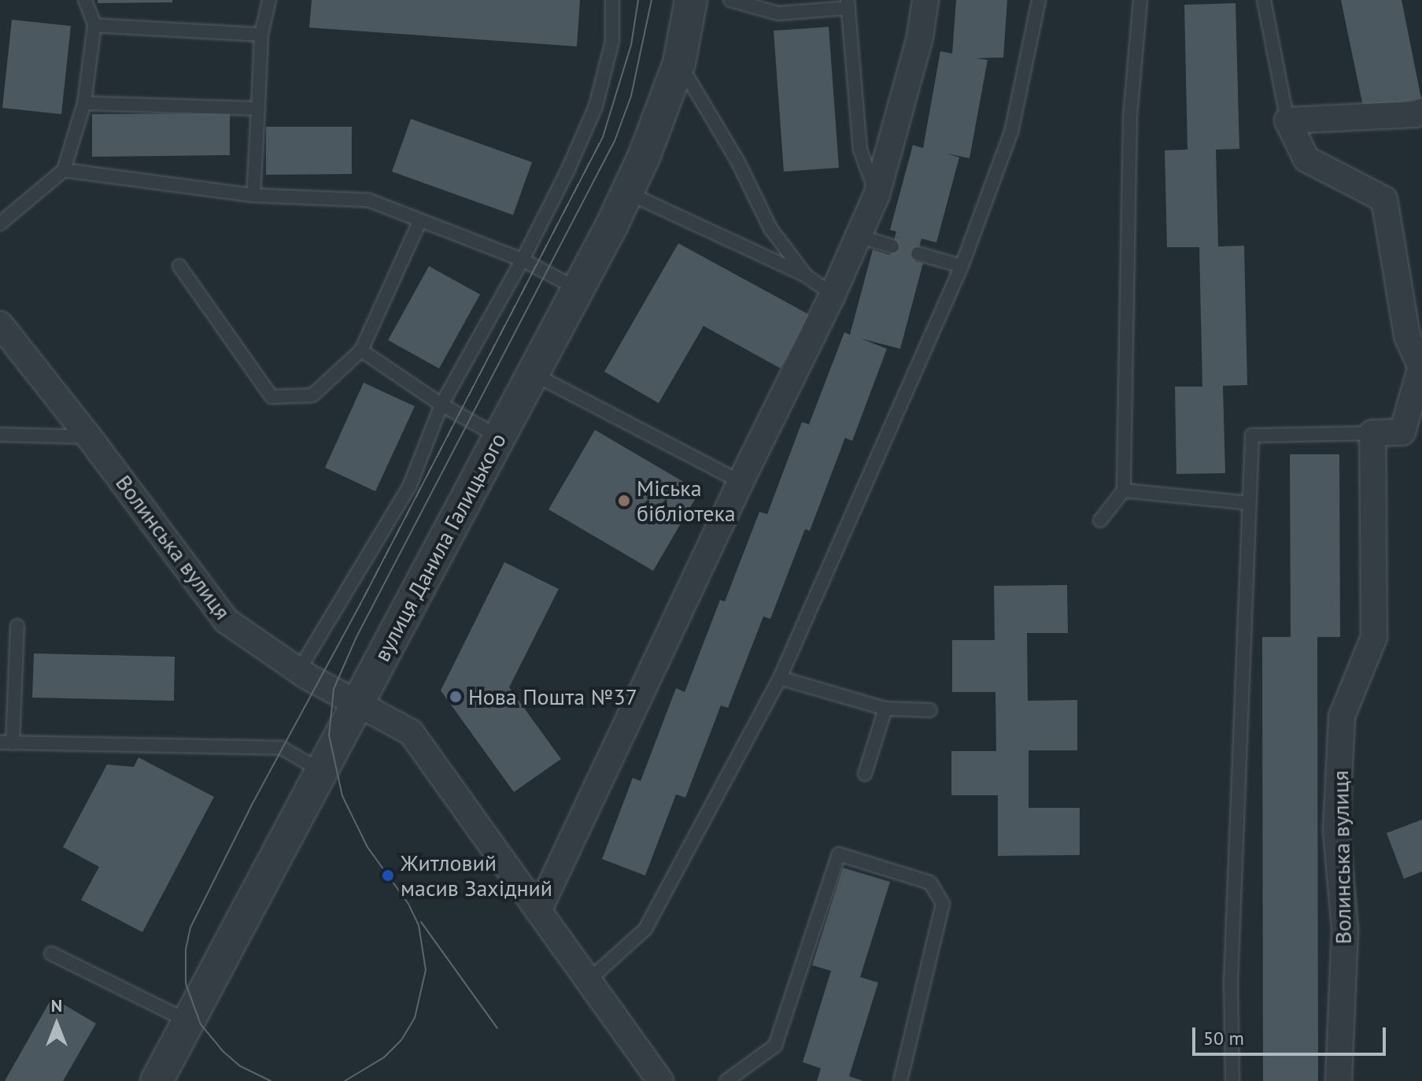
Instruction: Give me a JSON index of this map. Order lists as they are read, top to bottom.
{
  "streets": {
    "street": ["Волинська вулиця", "вулиця Данила Галицького"]
  },
  "crossings": [
    ["Волинська вулиця", "вулиця Данила Галицького"]
  ],
  "places": ["Міська бібліотека", "Нова Пошта №37", "Житловий масив Західний"],
  "scale_bar": "50 m",
  "north": "top"
}
